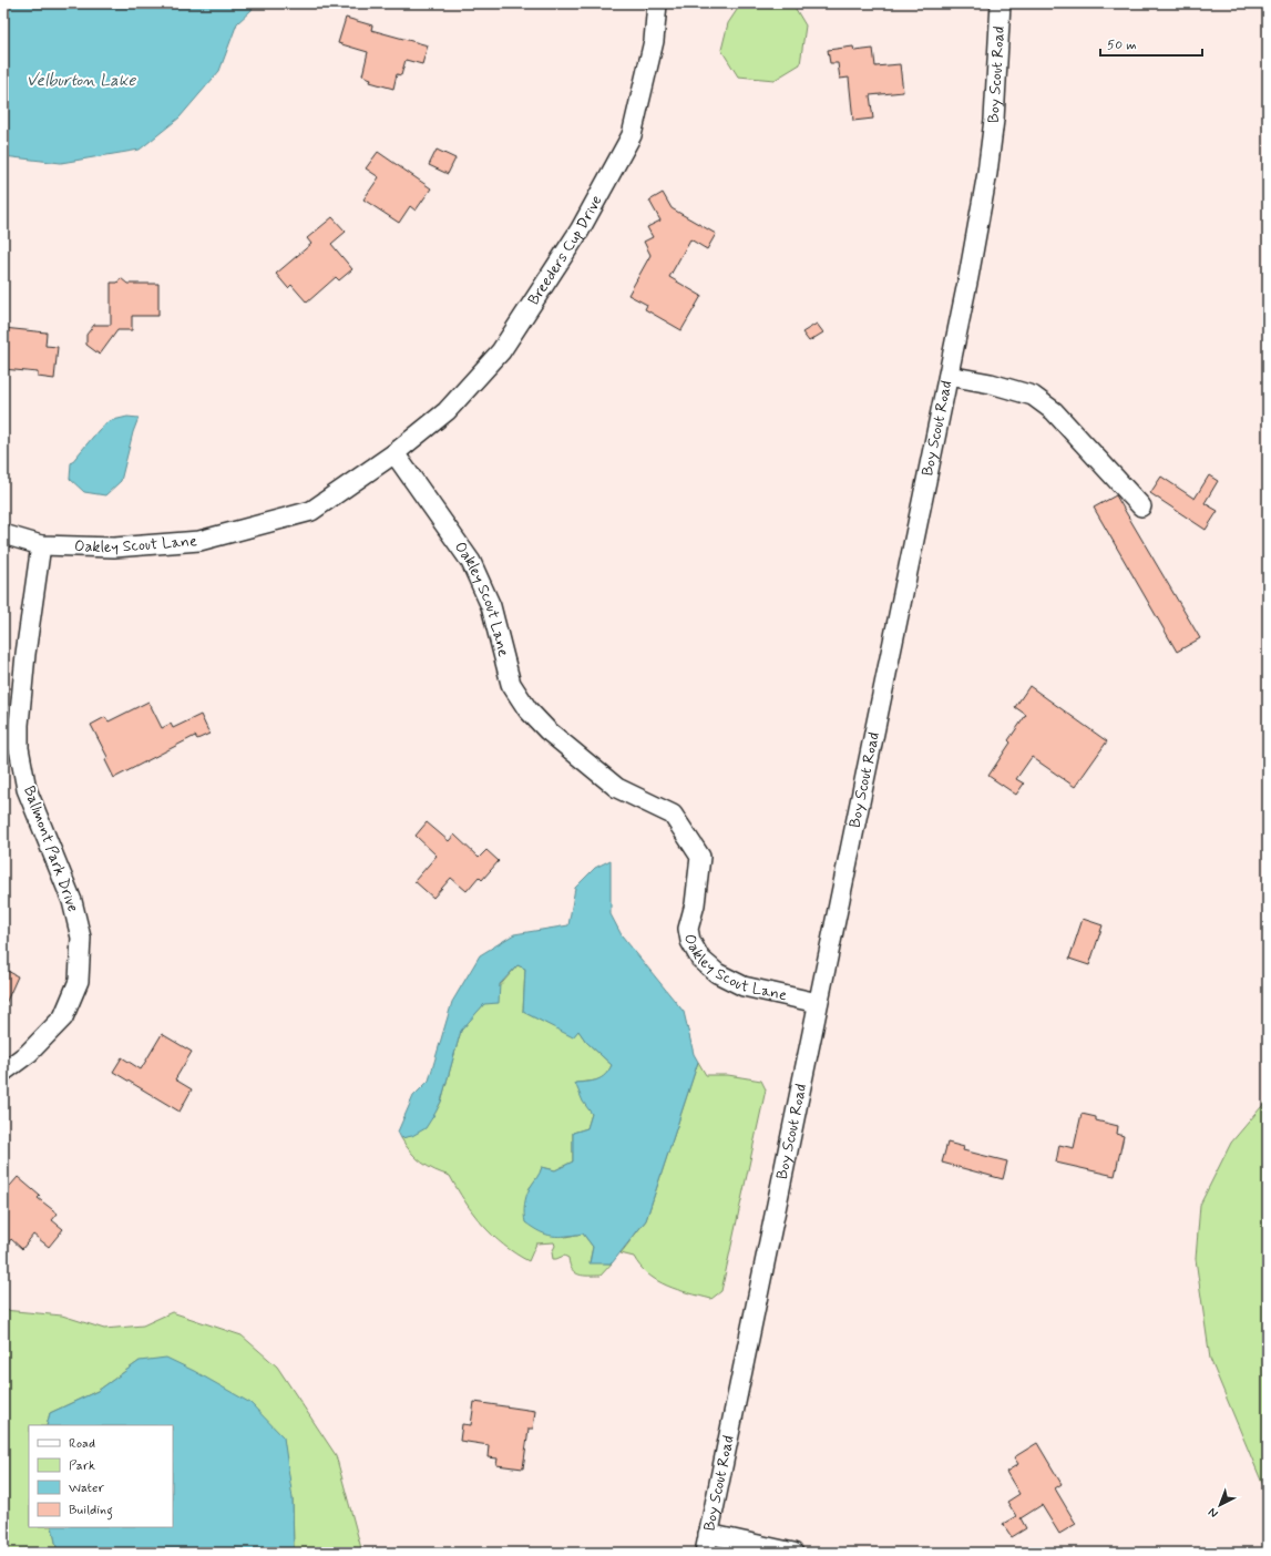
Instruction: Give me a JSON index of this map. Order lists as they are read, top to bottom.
{
  "streets": {
    "street": [
      "Boy Scout Road",
      "Breeders Cup Drive",
      "Oakley Scout Lane",
      "Ballmont Park Drive"
    ]
  },
  "crossings": [
    ["Boy Scout Road", "Oakley Scout Lane"],
    ["Breeders Cup Drive", "Oakley Scout Lane"],
    ["Oakley Scout Lane", "Ballmont Park Drive"]
  ],
  "water": ["Velburton Lake"],
  "legend": [
    "Road",
    "Park",
    "Water",
    "Building"
  ],
  "scale_bar": "50 m",
  "north": "bottom left"
}
